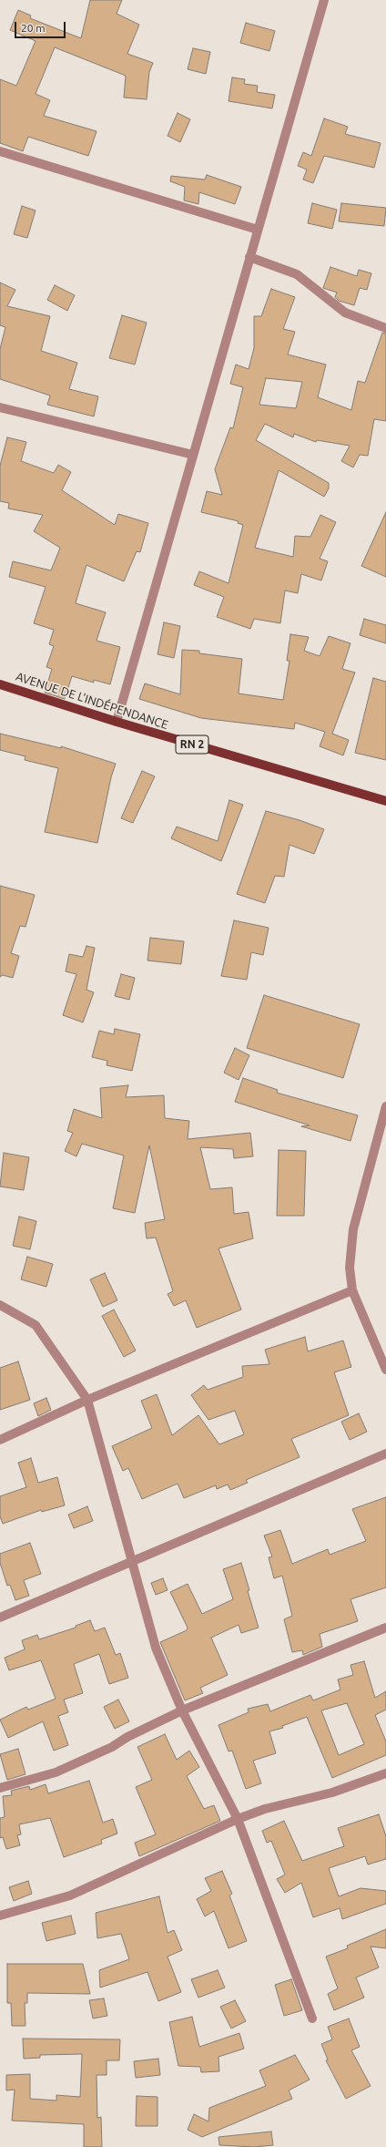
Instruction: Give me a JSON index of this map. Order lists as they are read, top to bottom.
{
  "streets": {
    "main road": ["AVENUE DE L'INDÉPENDANCE", "RN 2"]
  },
  "scale_bar": "20 m"
}
